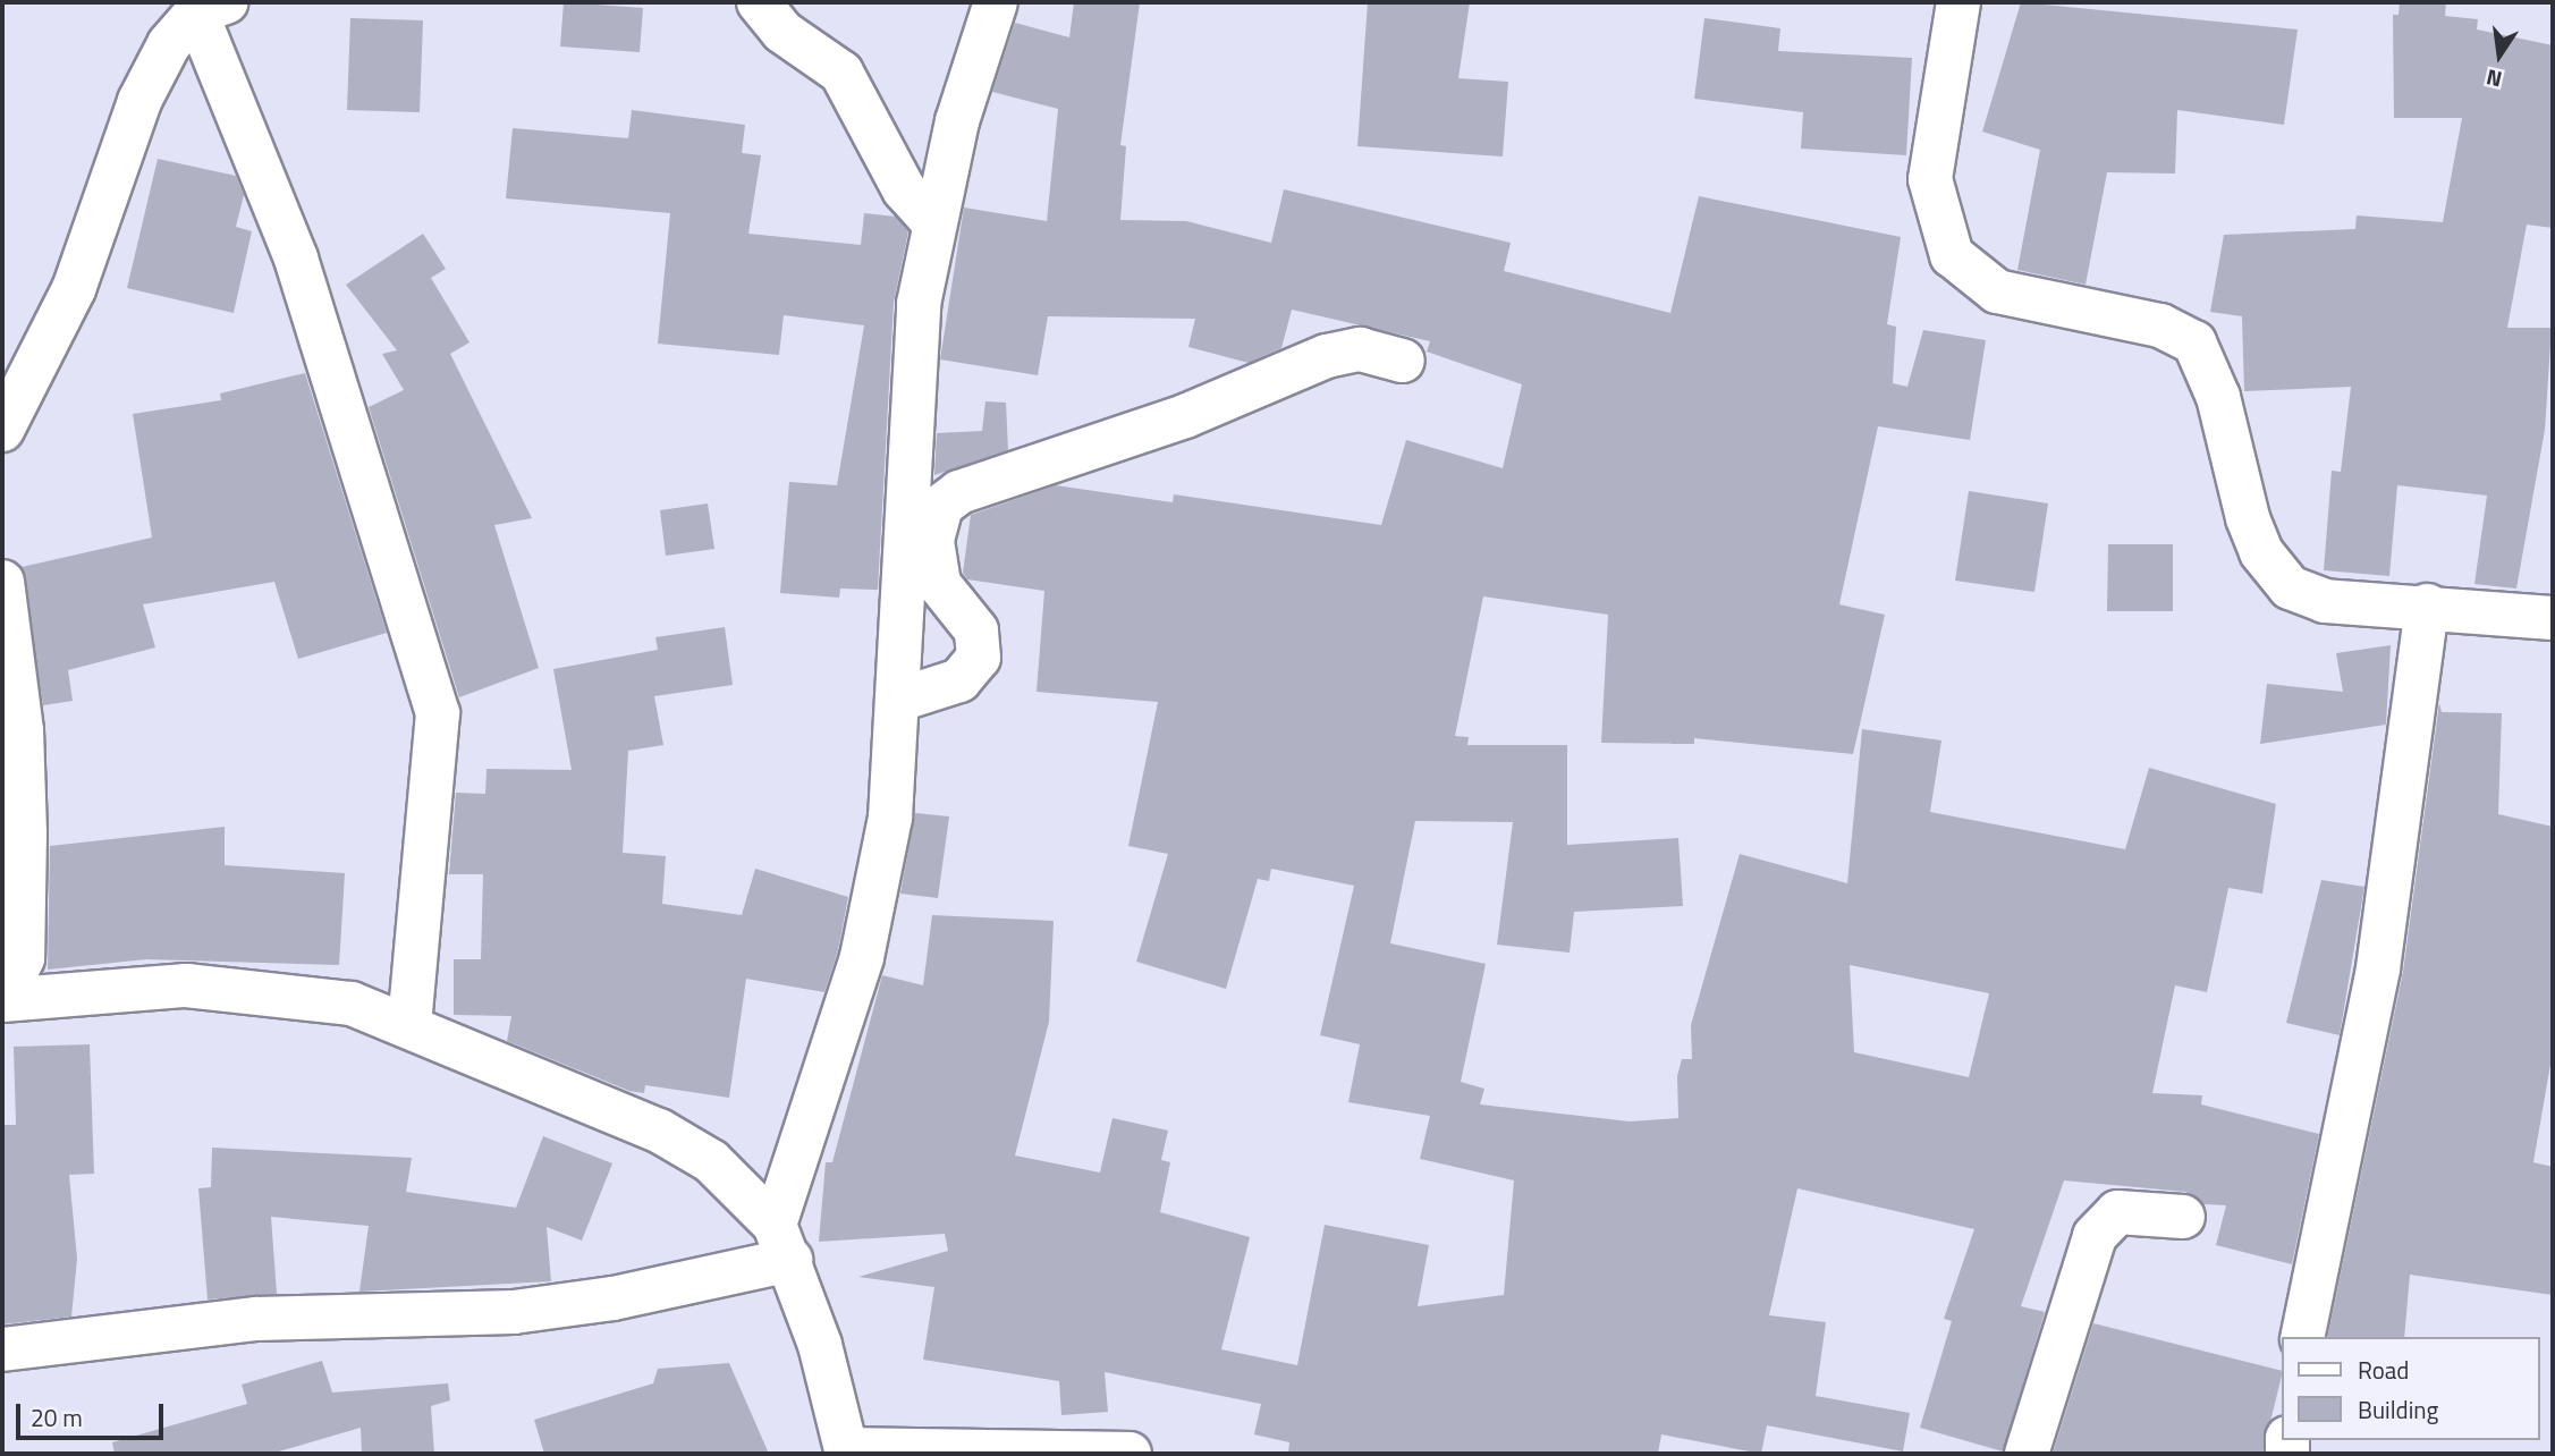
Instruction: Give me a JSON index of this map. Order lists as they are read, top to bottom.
{
  "legend": ["Road", "Building"],
  "scale_bar": "20 m",
  "north": "bottom"
}
